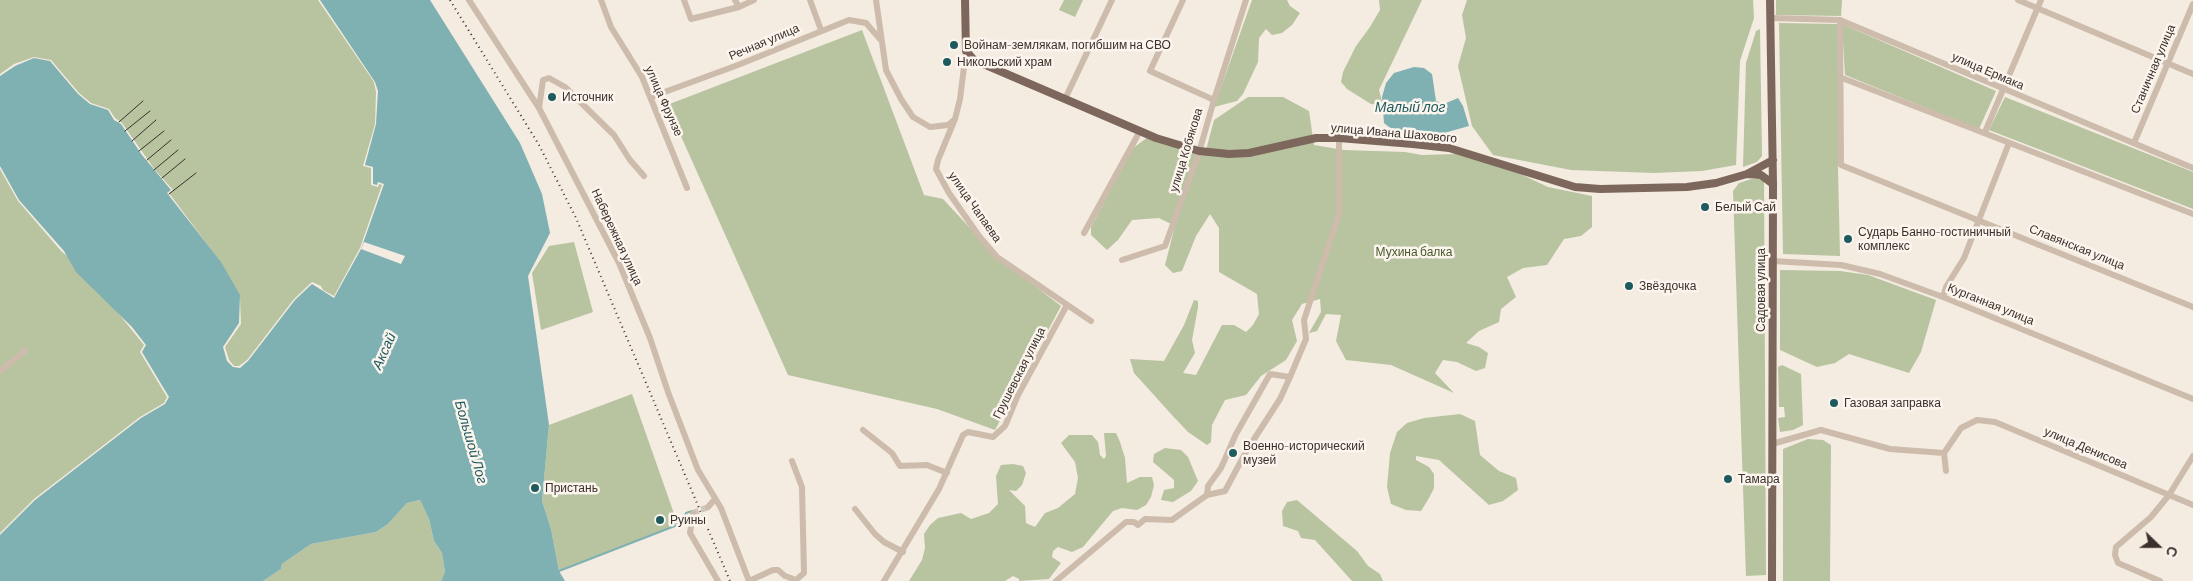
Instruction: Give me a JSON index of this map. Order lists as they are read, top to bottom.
{
  "streets": {
    "main road": ["улица Ивана Шахового", "улица Чапаева", "Садовая улица"],
    "street": [
      "Речная улица",
      "Станичная улица",
      "улица Ермака",
      "улица Фрунзе",
      "улица Кобякова",
      "Набережная улица",
      "Славянская улица",
      "Курганная улица",
      "Грушевская улица",
      "улица Денисова"
    ]
  },
  "crossings": [
    ["Речная улица", "улица Фрунзе"],
    ["Станичная улица", "улица Ермака"],
    ["улица Ермака", "Садовая улица"],
    ["улица Ивана Шахового", "улица Кобякова"],
    ["улица Ивана Шахового", "улица Чапаева"],
    ["улица Ивана Шахового", "Садовая улица"],
    ["улица Чапаева", "Грушевская улица"],
    ["Садовая улица", "Курганная улица"]
  ],
  "water": ["Малый лог", "Аксай", "Большой Лог"],
  "parks": ["Мухина балка"],
  "places": [
    "Войнам-землякам, погибшим на СВО",
    "Никольский храм",
    "Источник",
    "Белый Сай",
    "Сударь Банно-гостиничный комплекс",
    "Звёздочка",
    "Газовая заправка",
    "Военно-исторический музей",
    "Тамара",
    "Пристань",
    "Руины"
  ],
  "north": "right"
}
